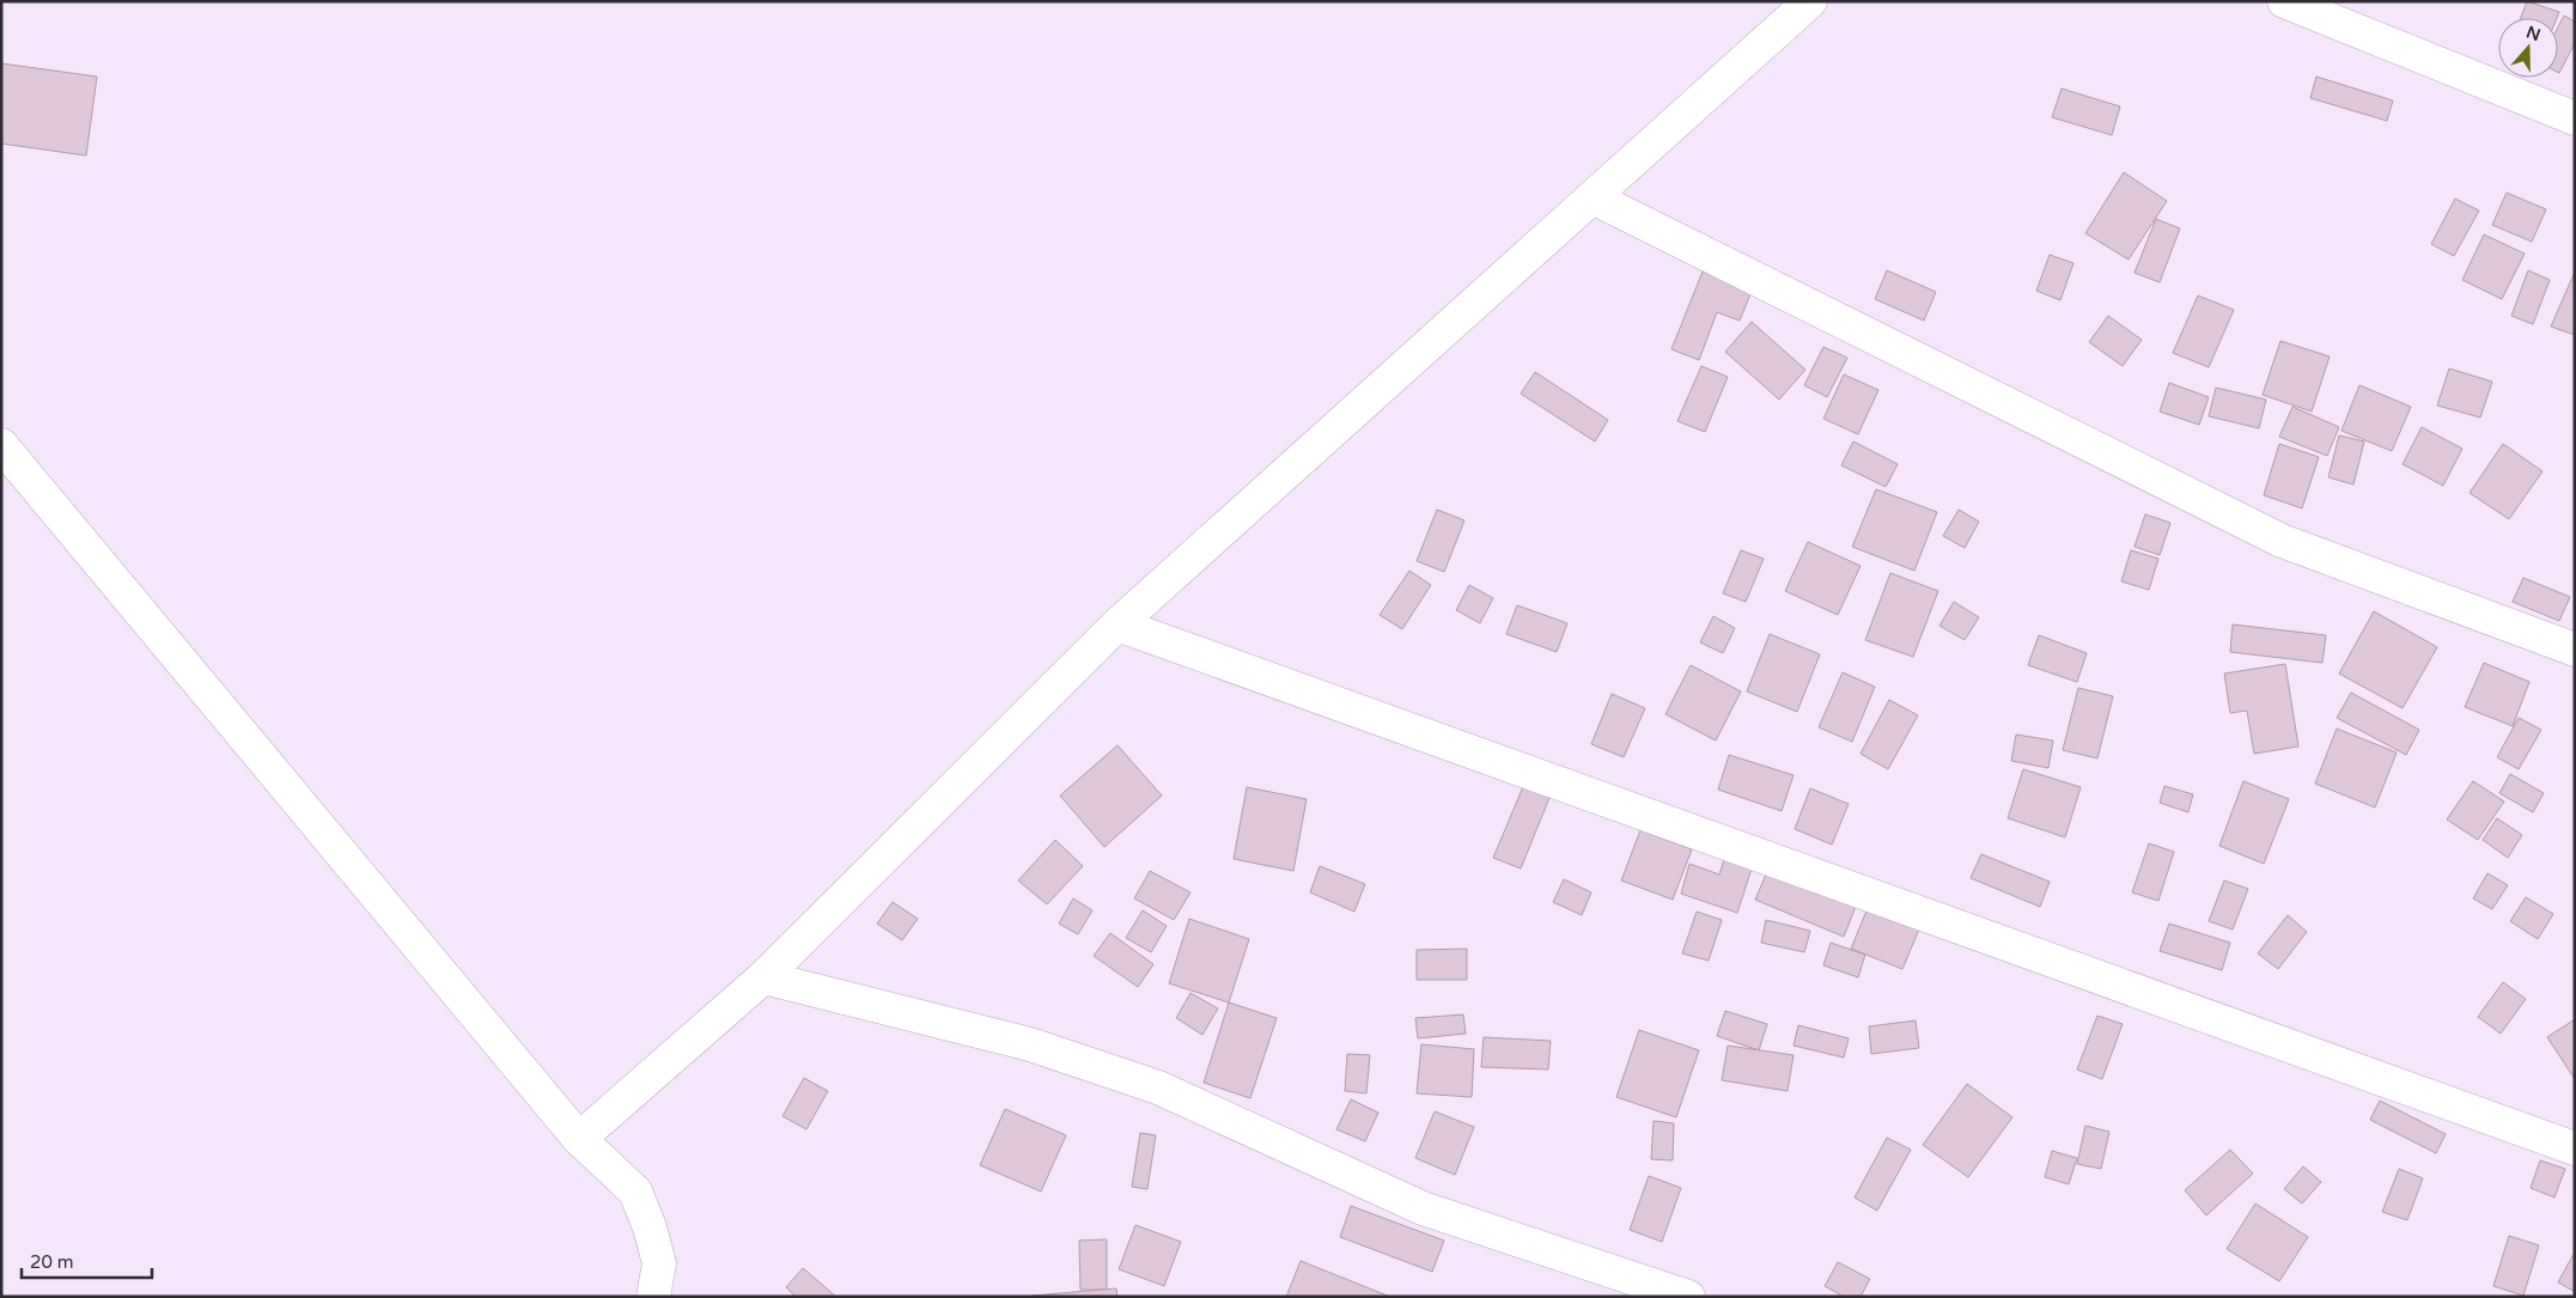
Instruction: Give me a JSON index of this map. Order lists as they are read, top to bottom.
{
  "scale_bar": "20 m",
  "north": "top"
}
